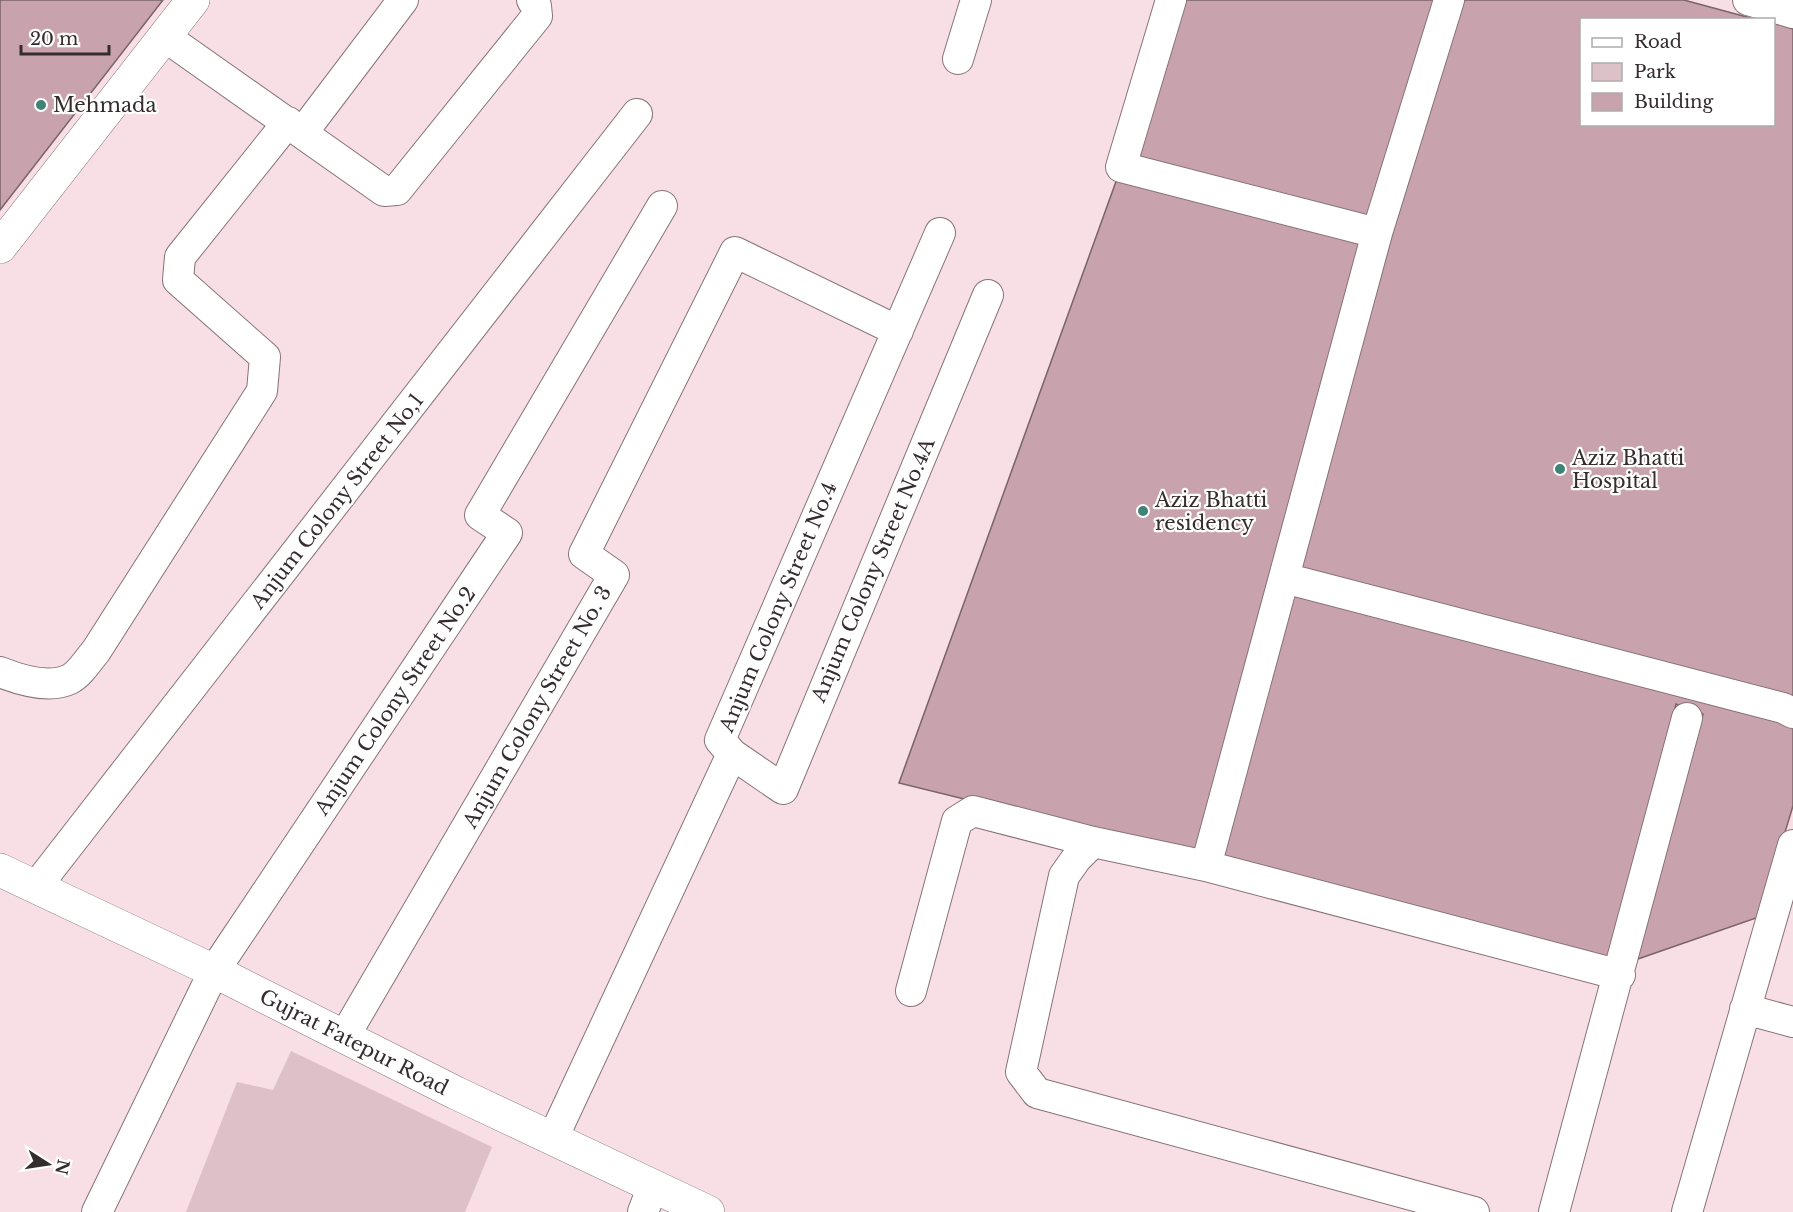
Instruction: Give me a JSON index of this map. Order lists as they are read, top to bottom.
{
  "streets": {
    "main road": ["Gujrat Fatepur Road"],
    "street": [
      "Anjum Colony Street No,1",
      "Anjum Colony Street No.4A",
      "Anjum Colony Street No.4",
      "Anjum Colony Street No.2",
      "Anjum Colony Street No. 3"
    ]
  },
  "crossings": [
    ["Anjum Colony Street No,1", "Gujrat Fatepur Road"],
    ["Anjum Colony Street No.4A", "Anjum Colony Street No.4"],
    ["Anjum Colony Street No.4", "Anjum Colony Street No. 3"],
    ["Anjum Colony Street No.4", "Gujrat Fatepur Road"],
    ["Anjum Colony Street No.2", "Gujrat Fatepur Road"],
    ["Anjum Colony Street No. 3", "Gujrat Fatepur Road"]
  ],
  "places": ["Mehmada", "Aziz Bhatti Hospital", "Aziz Bhatti residency"],
  "legend": ["Road", "Park", "Building"],
  "scale_bar": "20 m",
  "north": "right"
}
